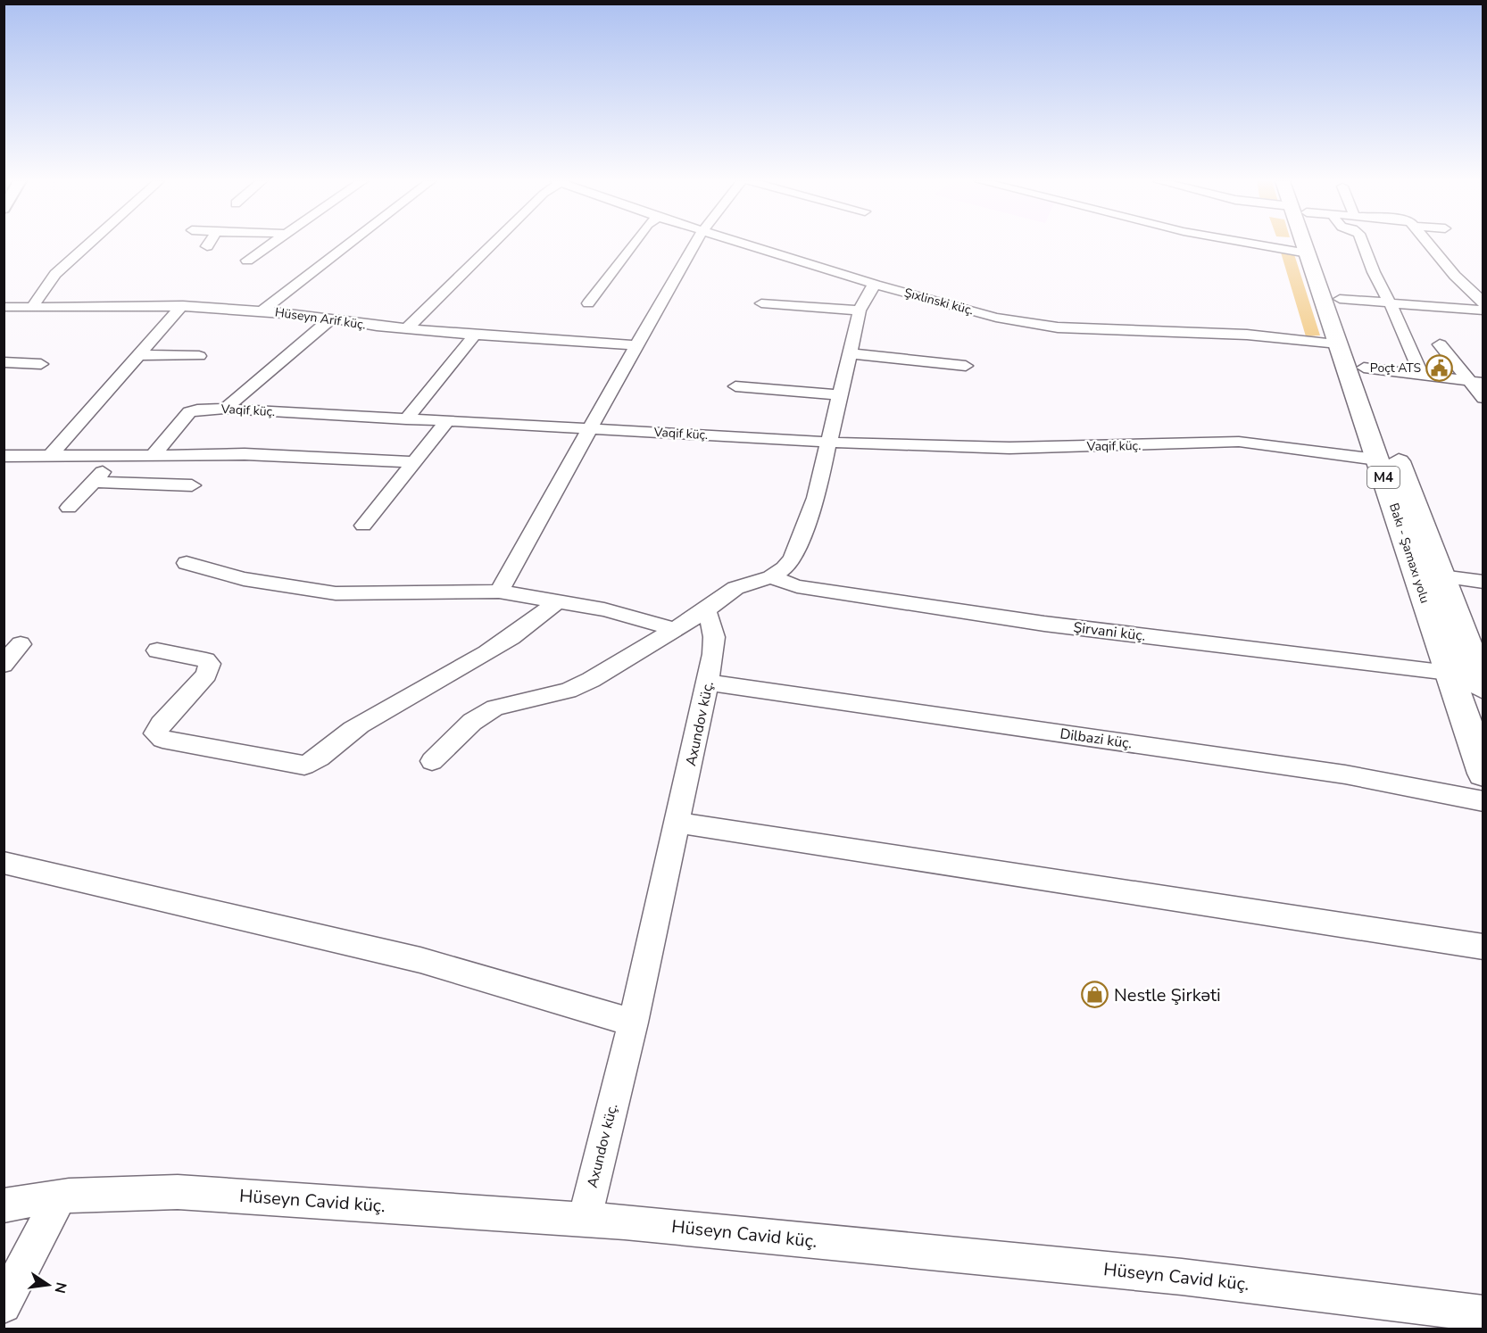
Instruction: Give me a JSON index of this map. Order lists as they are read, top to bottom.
{
  "streets": {
    "highway": ["M4", "Bakı - Şamaxı yolu"],
    "street": [
      "Şıxlinski küç.",
      "Hüseyn Arif küç.",
      "Vaqif küç.",
      "Şirvani küç.",
      "Axundov küç.",
      "Dilbazi küç.",
      "Hüseyn Cavid küç."
    ]
  },
  "crossings": [
    ["Şıxlinski küç.", "Bakı - Şamaxı yolu"],
    ["Vaqif küç.", "Bakı - Şamaxı yolu"],
    ["Bakı - Şamaxı yolu", "Şirvani küç."],
    ["Axundov küç.", "Dilbazi küç."],
    ["Axundov küç.", "Hüseyn Cavid küç."]
  ],
  "places": {
    "public building": ["Poçt ATS"],
    "shop": ["Nestle Şirkəti"]
  },
  "north": "right"
}
